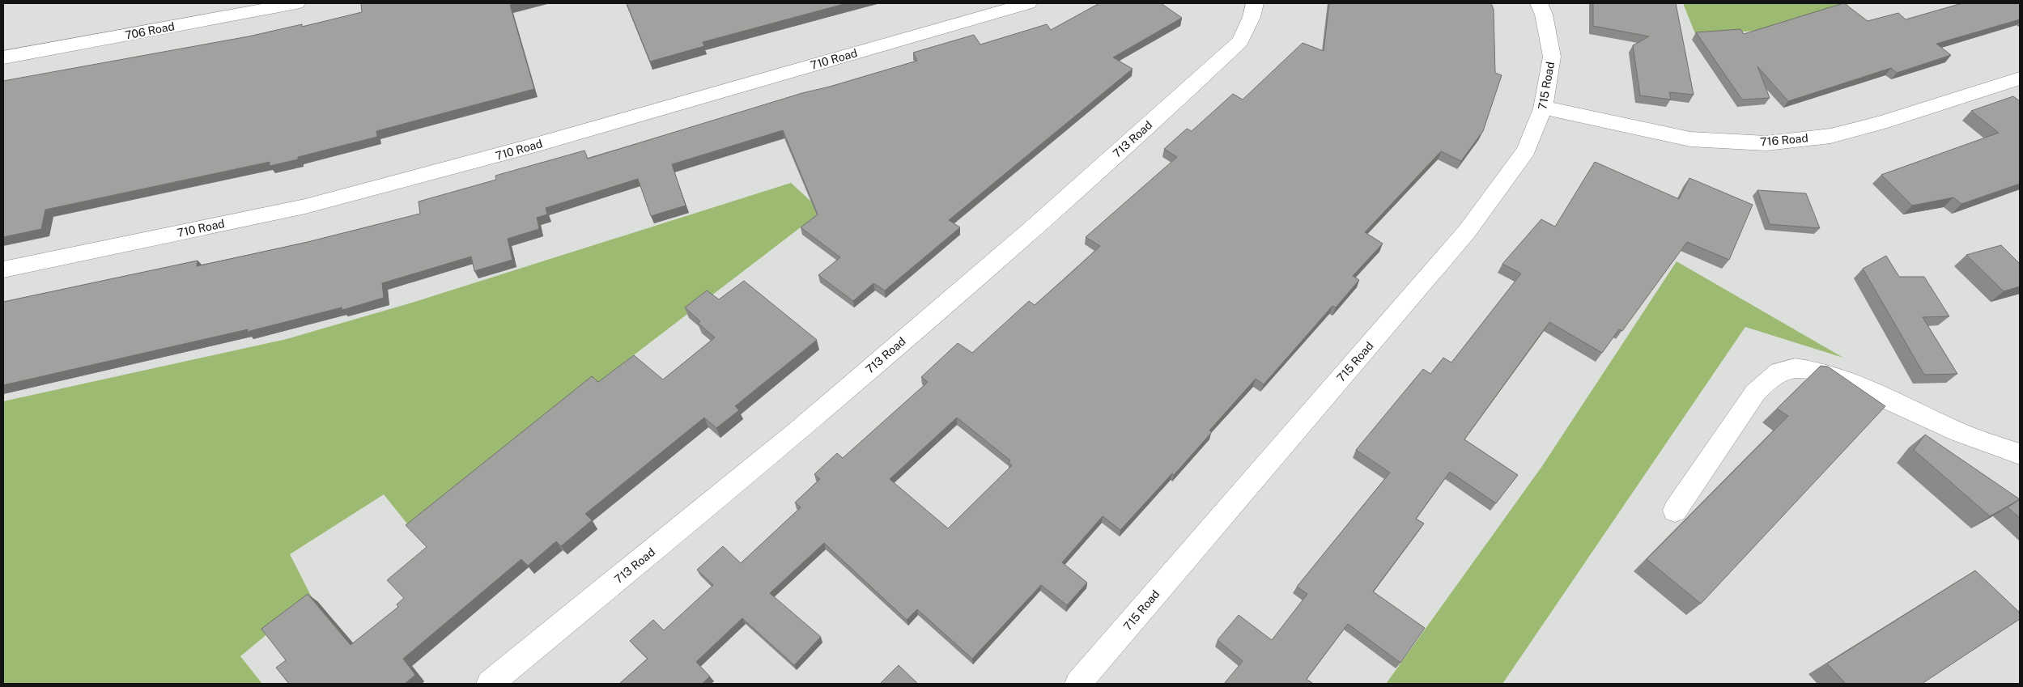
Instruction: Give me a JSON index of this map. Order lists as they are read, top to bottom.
{
  "streets": {
    "street": [
      "706 Road",
      "710 Road",
      "715 Road",
      "713 Road",
      "716 Road"
    ]
  },
  "crossings": [
    ["715 Road", "716 Road"]
  ]
}
